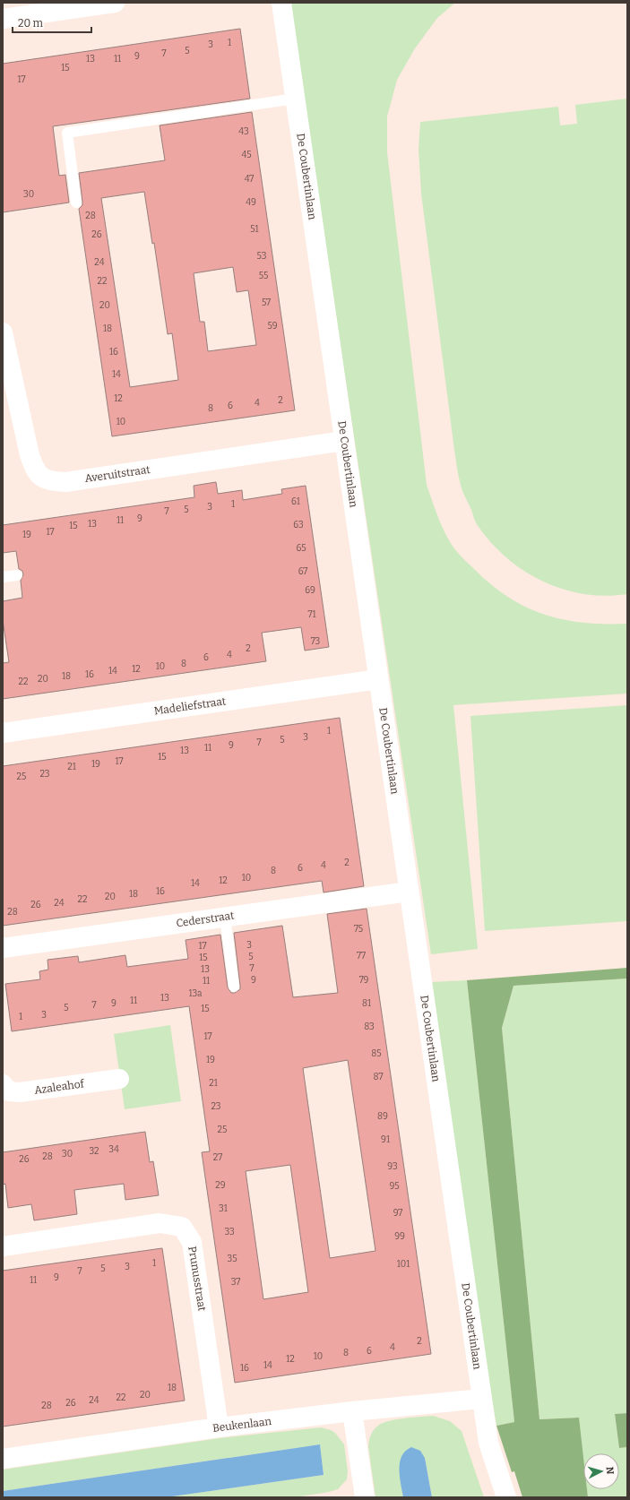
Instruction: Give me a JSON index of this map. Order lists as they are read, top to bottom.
{
  "streets": {
    "street": [
      "De Coubertinlaan",
      "Averuitstraat",
      "Madeliefstraat",
      "Cederstraat",
      "Azaleahof",
      "Prunusstraat",
      "Beukenlaan"
    ]
  },
  "crossings": [
    ["De Coubertinlaan", "Averuitstraat"],
    ["De Coubertinlaan", "Madeliefstraat"],
    ["De Coubertinlaan", "Cederstraat"],
    ["De Coubertinlaan", "Beukenlaan"],
    ["Prunusstraat", "Beukenlaan"]
  ],
  "house_numbers": [
    "1",
    "3",
    "5",
    "7",
    "9",
    "13",
    "11",
    "15",
    "17",
    "43",
    "45",
    "47",
    "30",
    "49",
    "28",
    "51",
    "26",
    "53",
    "24",
    "55",
    "22",
    "57",
    "20",
    "59",
    "18",
    "16",
    "14",
    "12",
    "2",
    "4",
    "6",
    "8",
    "10",
    "61",
    "1",
    "3",
    "5",
    "7",
    "9",
    "11",
    "13",
    "63",
    "15",
    "17",
    "19",
    "65",
    "67",
    "69",
    "71",
    "73",
    "2",
    "4",
    "6",
    "8",
    "10",
    "12",
    "14",
    "16",
    "18",
    "20",
    "22",
    "1",
    "3",
    "5",
    "7",
    "9",
    "11",
    "13",
    "15",
    "17",
    "19",
    "21",
    "23",
    "25",
    "2",
    "4",
    "6",
    "8",
    "10",
    "12",
    "14",
    "16",
    "18",
    "20",
    "22",
    "24",
    "26",
    "28",
    "75",
    "3",
    "17",
    "77",
    "5",
    "15",
    "7",
    "13",
    "9",
    "79",
    "11",
    "13a",
    "13",
    "11",
    "9",
    "81",
    "7",
    "5",
    "15",
    "3",
    "1",
    "83",
    "17",
    "85",
    "19",
    "87",
    "21",
    "23",
    "89",
    "25",
    "91",
    "34",
    "32",
    "30",
    "28",
    "27",
    "26",
    "93",
    "29",
    "95",
    "31",
    "97",
    "33",
    "99",
    "35",
    "1",
    "101",
    "3",
    "5",
    "7",
    "9",
    "11",
    "37",
    "2",
    "4",
    "6",
    "8",
    "10",
    "12",
    "14",
    "16",
    "18",
    "20",
    "22",
    "24",
    "26",
    "28"
  ],
  "scale_bar": "20 m",
  "north": "right"
}
